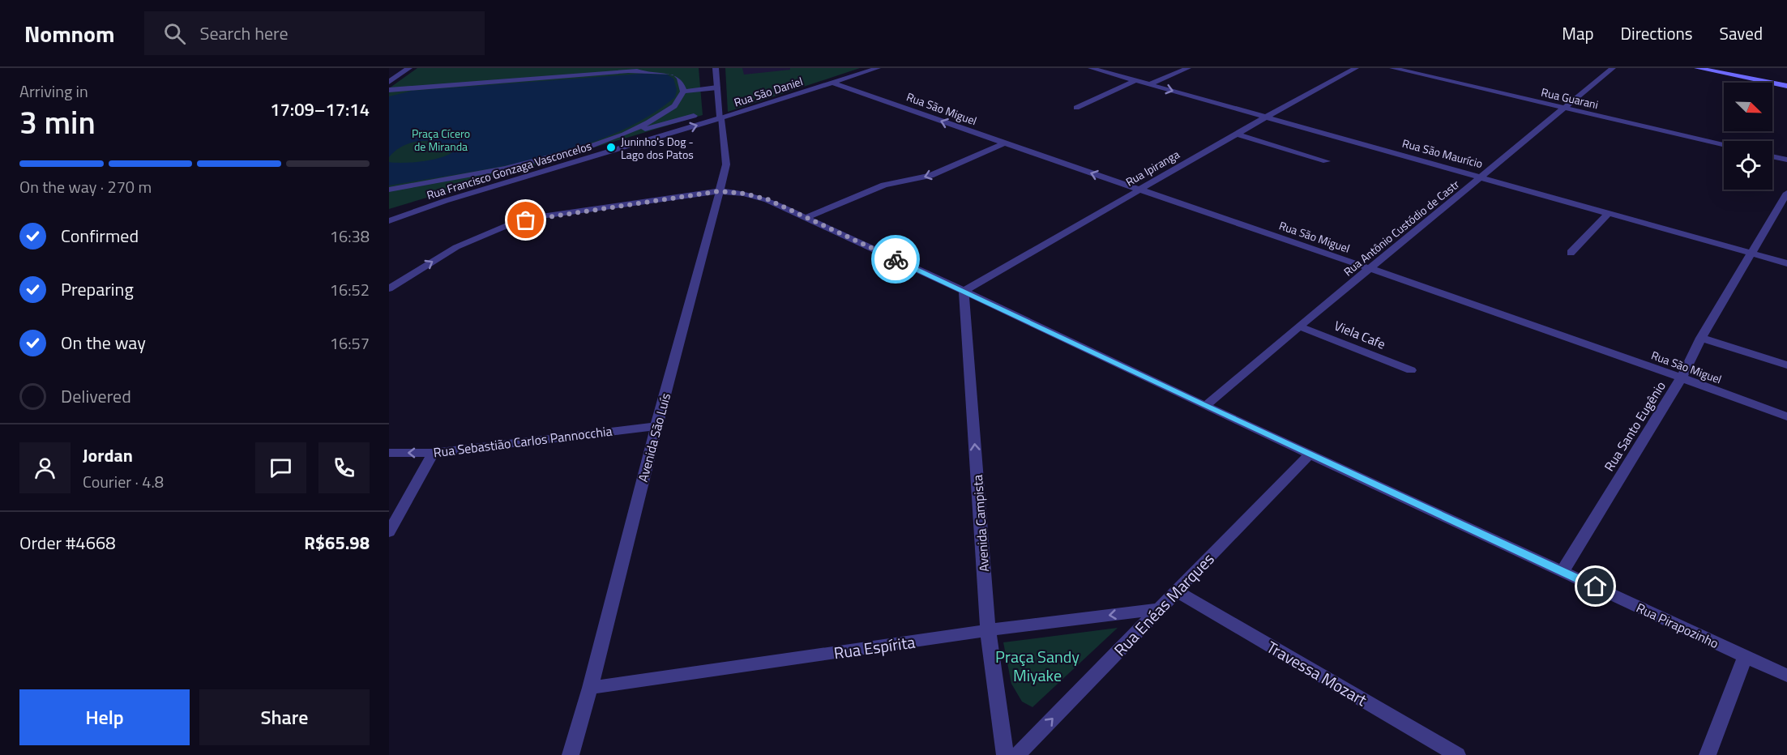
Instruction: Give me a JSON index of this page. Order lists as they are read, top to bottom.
{
  "streets": {
    "street": [
      "Rua São Daniel",
      "Rua Guarani",
      "Rua São Miguel",
      "Rua São Maurício",
      "Rua Ipiranga",
      "Rua Francisco Gonzaga Vasconcelos",
      "Rua Antônio Custódio de Castr",
      "Viela Cafe",
      "Rua Santo Eugênio",
      "Avenida São Luís",
      "Rua Sebastião Carlos Pannocchia",
      "Avenida Campista",
      "Rua Enéas Marques",
      "Rua Pirapozinho",
      "Rua Espírita",
      "Travessa Mozart"
    ]
  },
  "crossings": [
    ["Rua São Daniel", "Rua São Miguel"],
    ["Rua São Daniel", "Rua Francisco Gonzaga Vasconcelos"],
    ["Rua São Daniel", "Avenida São Luís"],
    ["Rua Guarani", "Rua Antônio Custódio de Castr"],
    ["Rua São Miguel", "Rua Ipiranga"],
    ["Rua São Miguel", "Rua Antônio Custódio de Castr"],
    ["Rua São Miguel", "Rua Santo Eugênio"],
    ["Rua São Maurício", "Rua Ipiranga"],
    ["Rua São Maurício", "Rua Antônio Custódio de Castr"],
    ["Rua São Maurício", "Rua Santo Eugênio"],
    ["Rua Ipiranga", "Avenida Campista"],
    ["Rua Ipiranga", "Rua Pirapozinho"],
    ["Rua Francisco Gonzaga Vasconcelos", "Avenida São Luís"],
    ["Rua Antônio Custódio de Castr", "Viela Cafe"],
    ["Rua Antônio Custódio de Castr", "Rua Pirapozinho"],
    ["Rua Santo Eugênio", "Rua Pirapozinho"],
    ["Avenida São Luís", "Rua Sebastião Carlos Pannocchia"],
    ["Avenida São Luís", "Rua Pirapozinho"],
    ["Avenida São Luís", "Rua Espírita"],
    ["Avenida Campista", "Rua Pirapozinho"],
    ["Avenida Campista", "Rua Espírita"],
    ["Rua Enéas Marques", "Rua Pirapozinho"],
    ["Rua Enéas Marques", "Rua Espírita"],
    ["Rua Enéas Marques", "Travessa Mozart"]
  ],
  "one_way": ["Avenida Campista", "Rua Enéas Marques"],
  "parks": ["Praça Cícero de Miranda", "Praça Sandy Miyake"],
  "places": ["Juninho's Dog - Lago dos Patos"],
  "north": "bottom right",
  "page": {
    "header": "Nomnom",
    "search": "Search here",
    "nav": ["Map", "Directions", "Saved"],
    "heading": ["3 min", "Arriving in", "17:09–17:14"],
    "panel": [
      "Jordan",
      "Courier · 4.8",
      "Order #4668",
      "R$65.98"
    ],
    "bar": "On the way · 270 m",
    "list": [
      ["Confirmed", "16:38"],
      ["Preparing", "16:52"],
      ["On the way", "16:57"],
      "Delivered"
    ],
    "buttons": ["Help", "Share"]
  }
}
